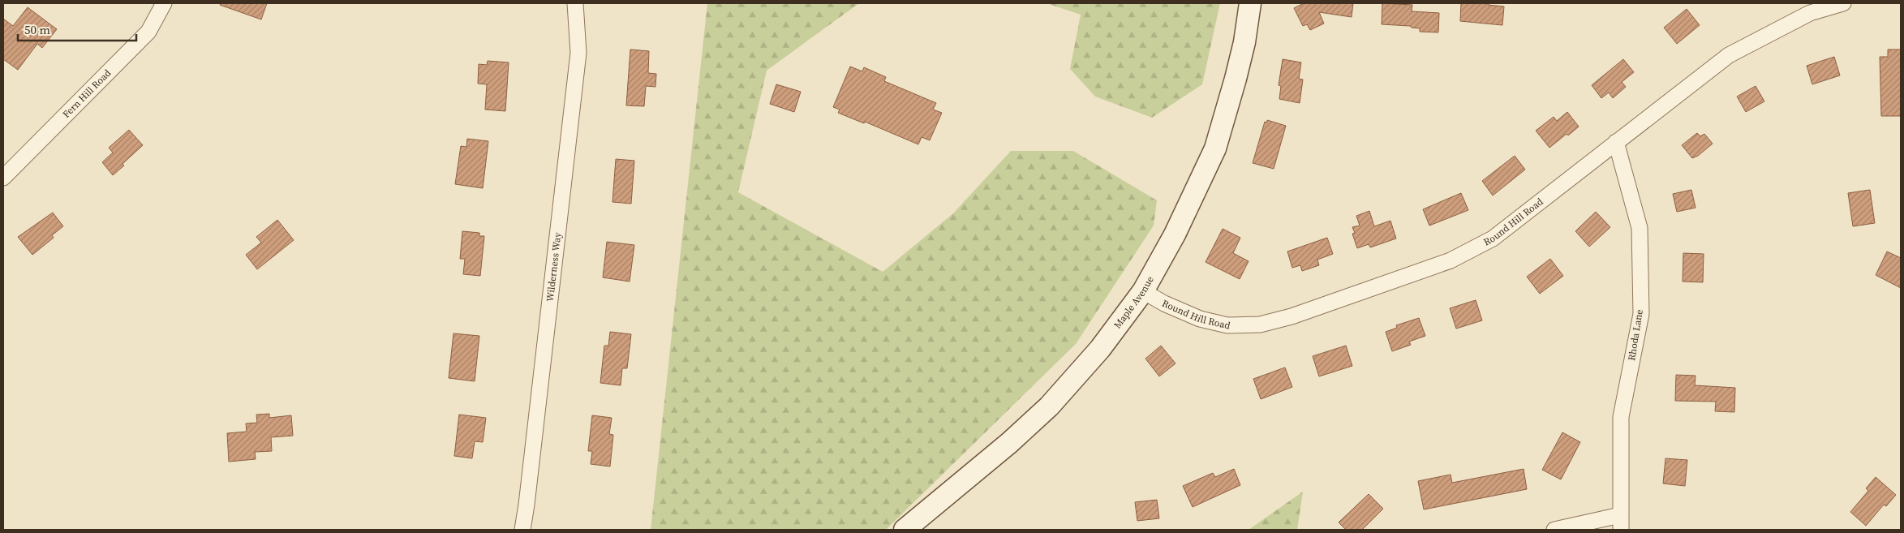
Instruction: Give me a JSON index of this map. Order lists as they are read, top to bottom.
{
  "streets": {
    "main road": ["Maple Avenue"],
    "street": [
      "Fern Hill Road",
      "Round Hill Road",
      "Wilderness Way",
      "Rhoda Lane"
    ]
  },
  "crossings": [
    ["Round Hill Road", "Maple Avenue"],
    ["Round Hill Road", "Rhoda Lane"]
  ],
  "scale_bar": "50 m"
}
